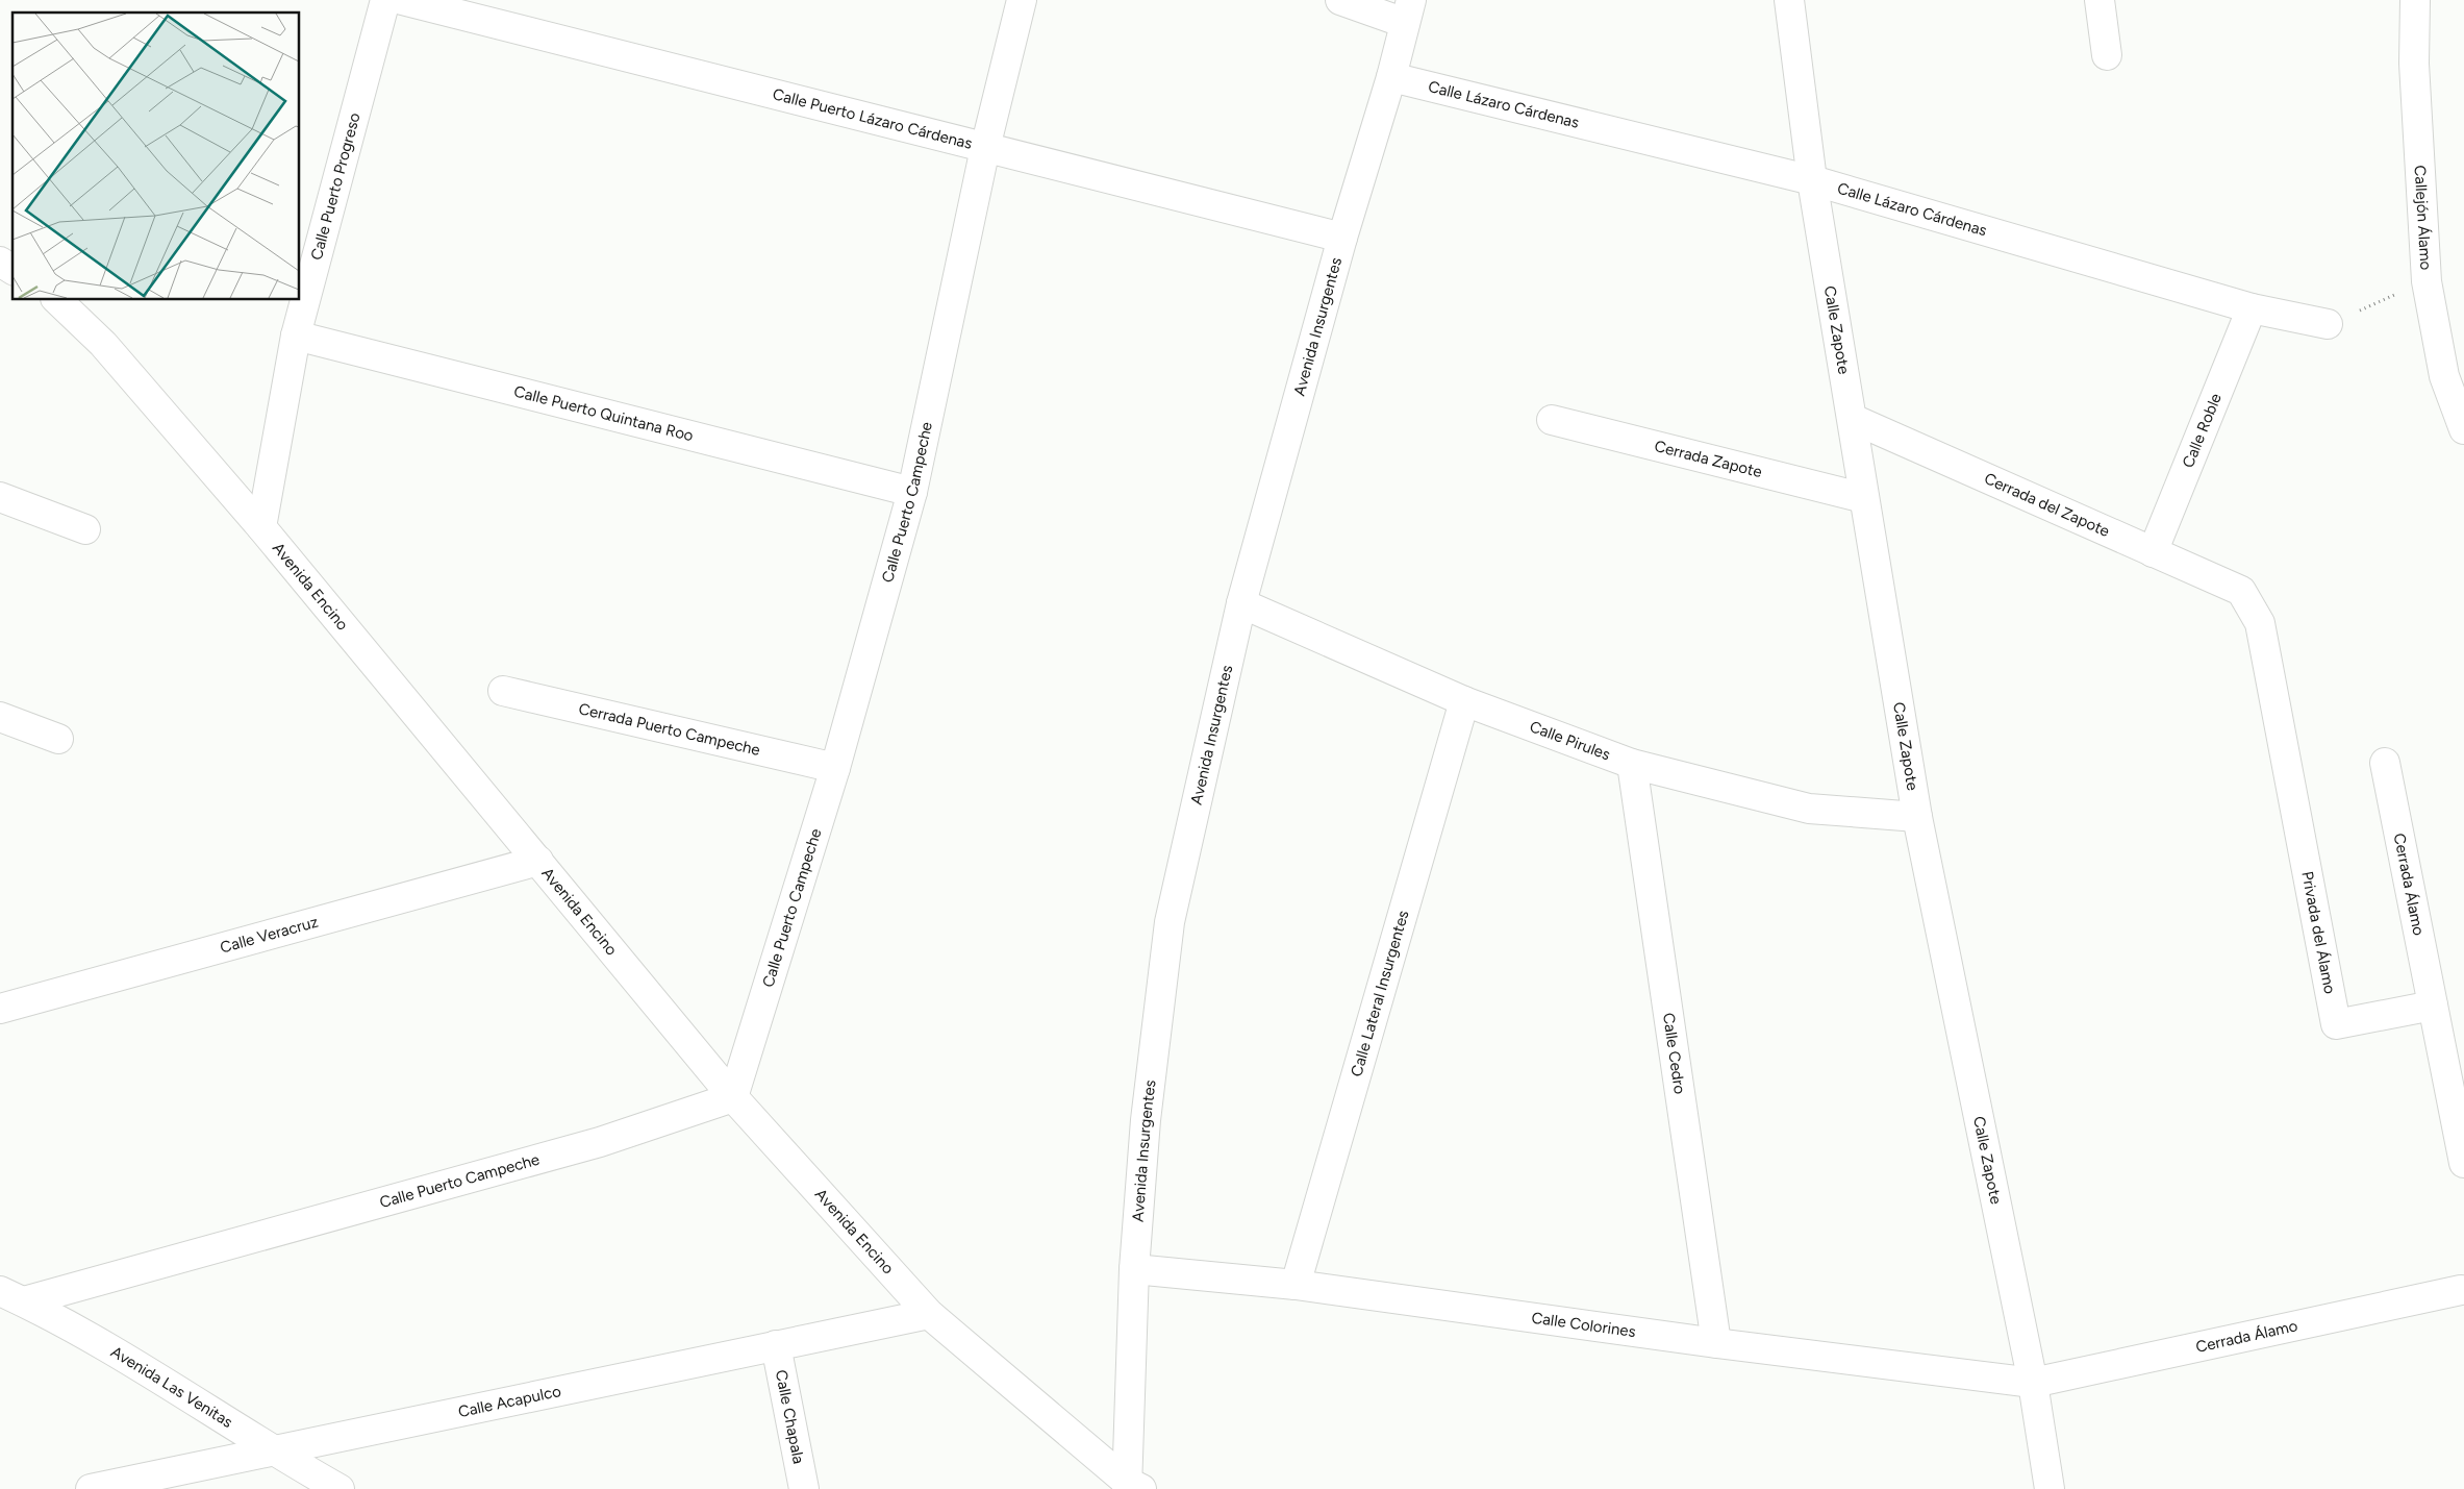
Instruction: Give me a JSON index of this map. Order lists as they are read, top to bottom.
{
  "streets": {
    "street": [
      "Calle Lázaro Cárdenas",
      "Calle Puerto Lázaro Cárdenas",
      "Calle Puerto Progreso",
      "Callejón Álamo",
      "Avenida Insurgentes",
      "Calle Zapote",
      "Calle Puerto Quintana Roo",
      "Calle Roble",
      "Cerrada Zapote",
      "Calle Puerto Campeche",
      "Cerrada del Zapote",
      "Avenida Encino",
      "Cerrada Puerto Campeche",
      "Calle Pirules",
      "Cerrada Álamo",
      "Privada del Álamo",
      "Calle Veracruz",
      "Calle Lateral Insurgentes",
      "Calle Cedro",
      "Calle Colorines",
      "Avenida Las Venitas",
      "Calle Acapulco",
      "Calle Chapala"
    ]
  },
  "crossings": [
    ["Calle Lázaro Cárdenas", "Avenida Insurgentes"],
    ["Calle Lázaro Cárdenas", "Calle Zapote"],
    ["Calle Lázaro Cárdenas", "Calle Roble"],
    ["Calle Puerto Lázaro Cárdenas", "Avenida Insurgentes"],
    ["Calle Puerto Lázaro Cárdenas", "Calle Puerto Campeche"],
    ["Calle Puerto Progreso", "Calle Puerto Quintana Roo"],
    ["Calle Puerto Progreso", "Avenida Encino"],
    ["Avenida Insurgentes", "Avenida Encino"],
    ["Avenida Insurgentes", "Calle Pirules"],
    ["Avenida Insurgentes", "Calle Colorines"],
    ["Calle Zapote", "Cerrada Zapote"],
    ["Calle Zapote", "Cerrada del Zapote"],
    ["Calle Zapote", "Calle Pirules"],
    ["Calle Zapote", "Cerrada Álamo"],
    ["Calle Zapote", "Calle Colorines"],
    ["Calle Puerto Quintana Roo", "Calle Puerto Campeche"],
    ["Calle Roble", "Cerrada del Zapote"],
    ["Calle Puerto Campeche", "Avenida Encino"],
    ["Calle Puerto Campeche", "Cerrada Puerto Campeche"],
    ["Calle Puerto Campeche", "Avenida Las Venitas"],
    ["Cerrada del Zapote", "Privada del Álamo"],
    ["Avenida Encino", "Calle Veracruz"],
    ["Avenida Encino", "Calle Acapulco"],
    ["Calle Pirules", "Calle Lateral Insurgentes"],
    ["Calle Pirules", "Calle Cedro"],
    ["Cerrada Álamo", "Privada del Álamo"],
    ["Cerrada Álamo", "Calle Colorines"],
    ["Calle Lateral Insurgentes", "Calle Colorines"],
    ["Calle Cedro", "Calle Colorines"],
    ["Avenida Las Venitas", "Calle Acapulco"],
    ["Calle Acapulco", "Calle Chapala"]
  ]
}
